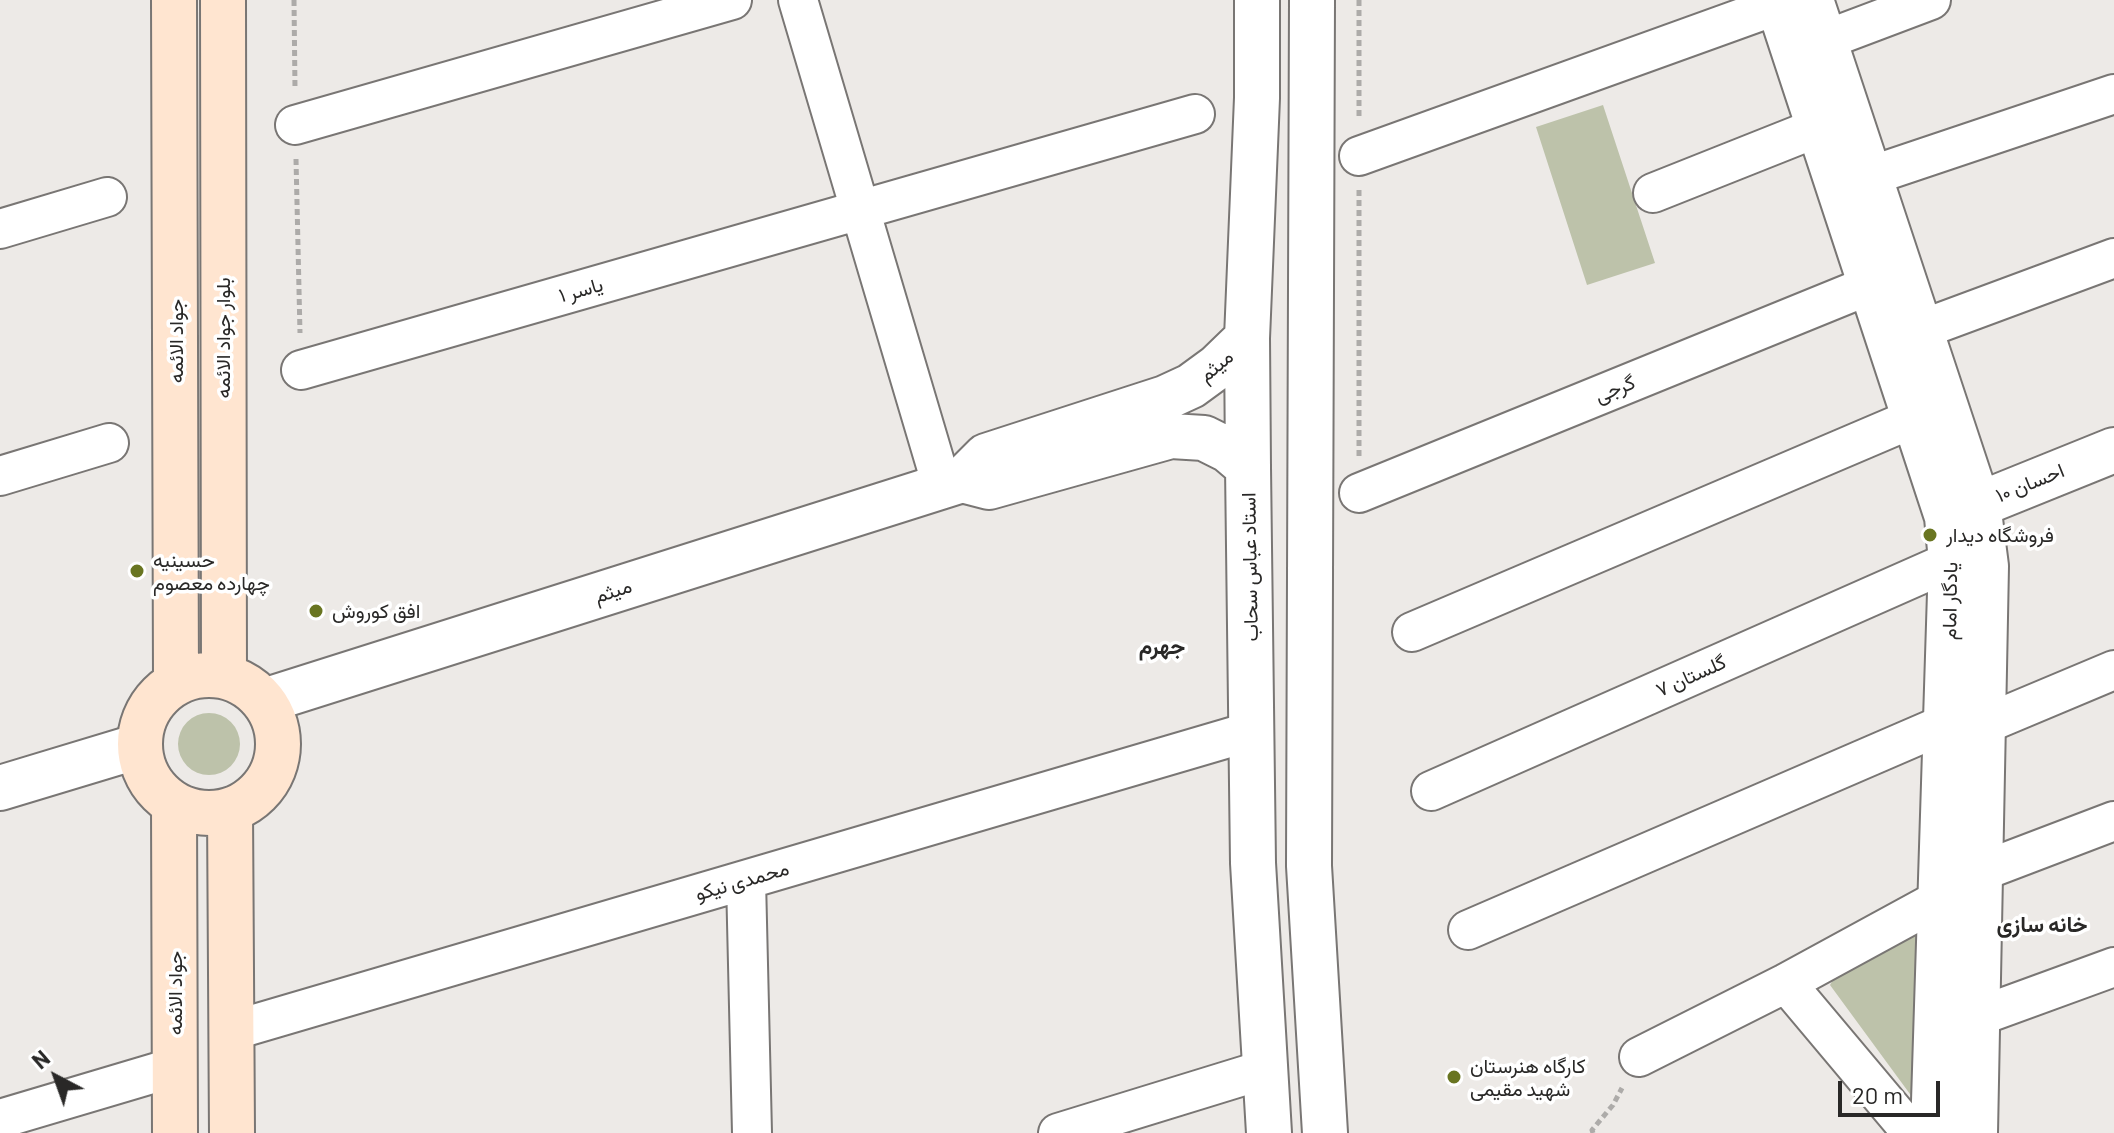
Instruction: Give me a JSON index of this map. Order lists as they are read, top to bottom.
{
  "streets": {
    "main road": ["بلوار جواد الائمه", "جواد الائمه"],
    "street": [
      "یاسر ۱",
      "میثم",
      "گرجی",
      "احسان ۱۰",
      "استاد عباس سحاب",
      "یادگار امام",
      "گلستان ۷",
      "محمدی نیکو"
    ]
  },
  "crossings": [
    ["بلوار جواد الائمه", "جواد الائمه"],
    ["بلوار جواد الائمه", "میثم"],
    ["جواد الائمه", "میثم"],
    ["میثم", "استاد عباس سحاب"],
    ["گرجی", "یادگار امام"],
    ["احسان ۱۰", "یادگار امام"],
    ["استاد عباس سحاب", "محمدی نیکو"],
    ["یادگار امام", "گلستان ۷"]
  ],
  "districts": ["جهرم", "خانه سازی"],
  "places": [
    "فروشگاه دیدار",
    "حسینیه چهارده معصوم",
    "افق کوروش",
    "کارگاه هنرستان شهید مقیمی"
  ],
  "scale_bar": "20 m",
  "north": "top left"
}
